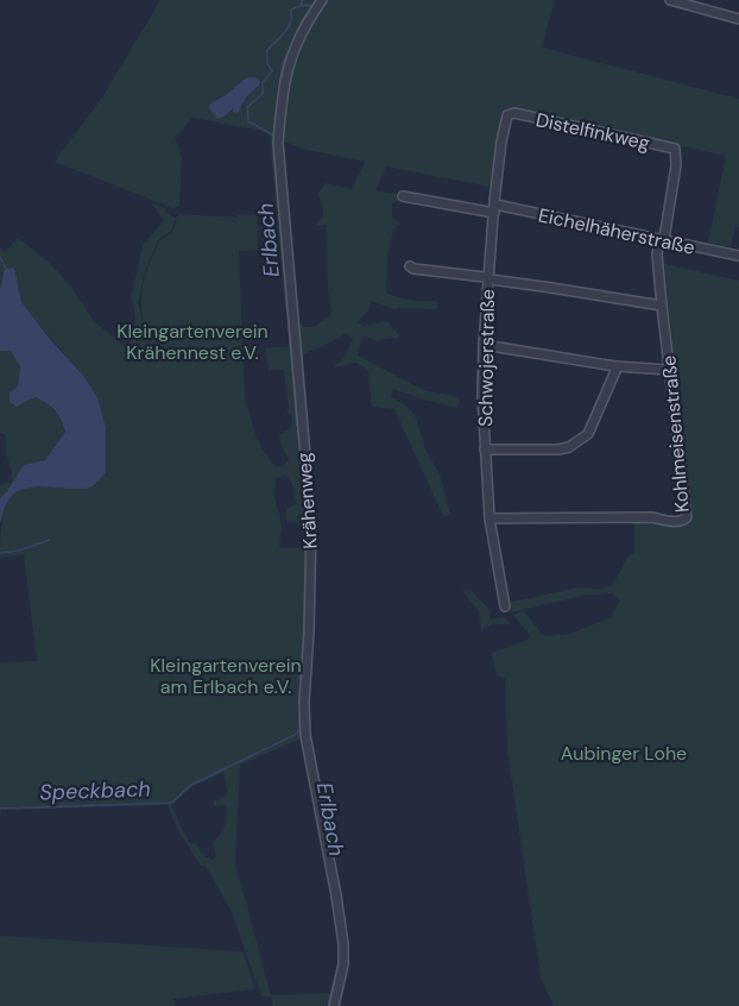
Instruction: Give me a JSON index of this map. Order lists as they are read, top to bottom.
{
  "streets": {
    "street": [
      "Distelfinkweg",
      "Eichelhäherstraße",
      "Schwojerstraße",
      "Kohlmeisenstraße",
      "Krähenweg"
    ]
  },
  "crossings": [
    ["Distelfinkweg", "Schwojerstraße"],
    ["Distelfinkweg", "Kohlmeisenstraße"],
    ["Eichelhäherstraße", "Schwojerstraße"],
    ["Eichelhäherstraße", "Kohlmeisenstraße"],
    ["Schwojerstraße", "Kohlmeisenstraße"]
  ],
  "water": ["Erlbach", "Speckbach"],
  "parks": ["Kleingartenverein Krähennest e.V.", "Kleingartenverein am Erlbach e.V.", "Aubinger Lohe"]
}
